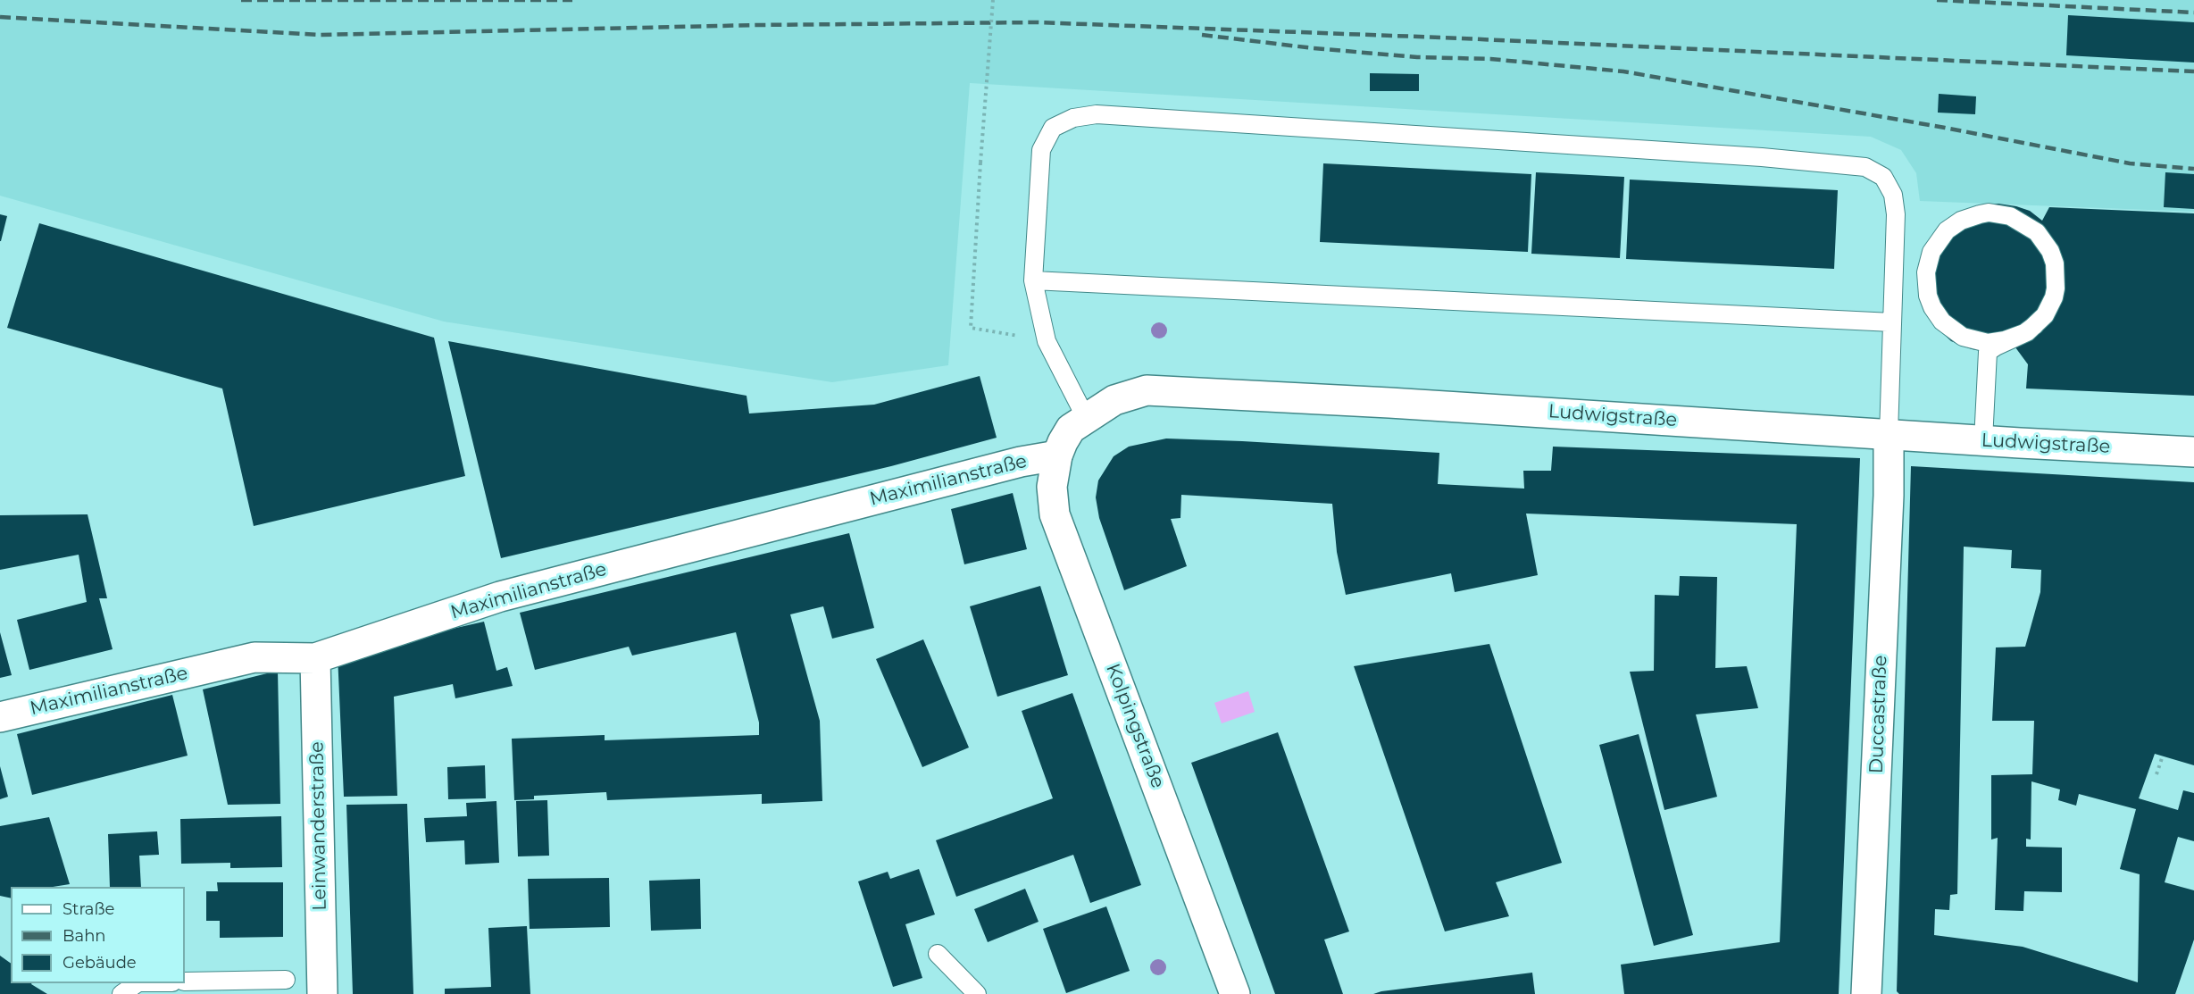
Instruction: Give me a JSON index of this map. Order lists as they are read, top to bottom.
{
  "streets": {
    "street": [
      "Ludwigstraße",
      "Maximilianstraße",
      "Duccastraße",
      "Kolpingstraße",
      "Leinwanderstraße"
    ]
  },
  "crossings": [
    ["Ludwigstraße", "Maximilianstraße"],
    ["Ludwigstraße", "Duccastraße"],
    ["Ludwigstraße", "Kolpingstraße"],
    ["Maximilianstraße", "Kolpingstraße"],
    ["Maximilianstraße", "Leinwanderstraße"]
  ],
  "legend": ["Straße", "Bahn", "Gebäude"]
}
